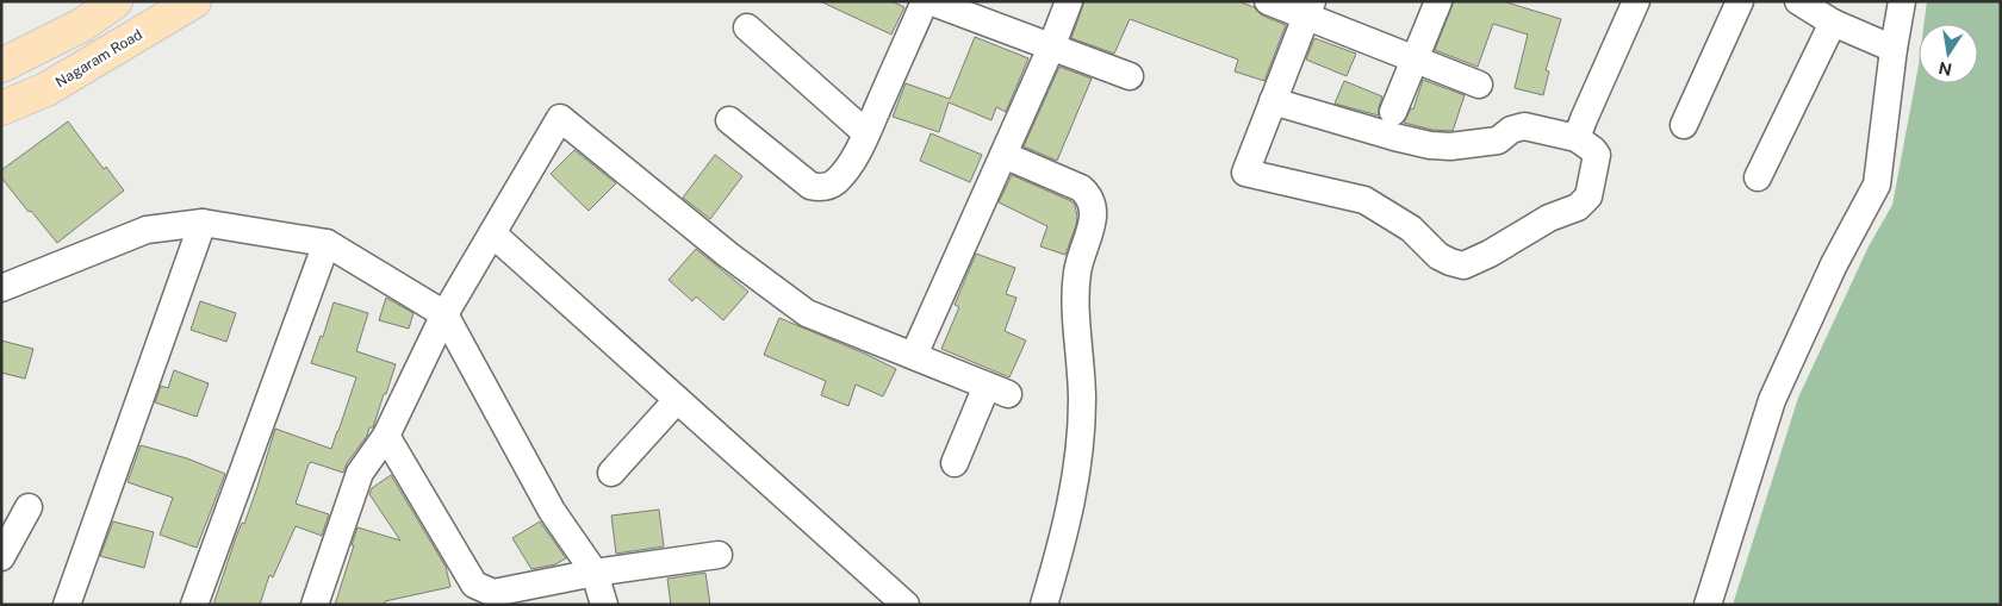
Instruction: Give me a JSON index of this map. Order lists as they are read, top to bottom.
{
  "streets": {
    "main road": ["Nagaram Road"]
  },
  "north": "bottom"
}
